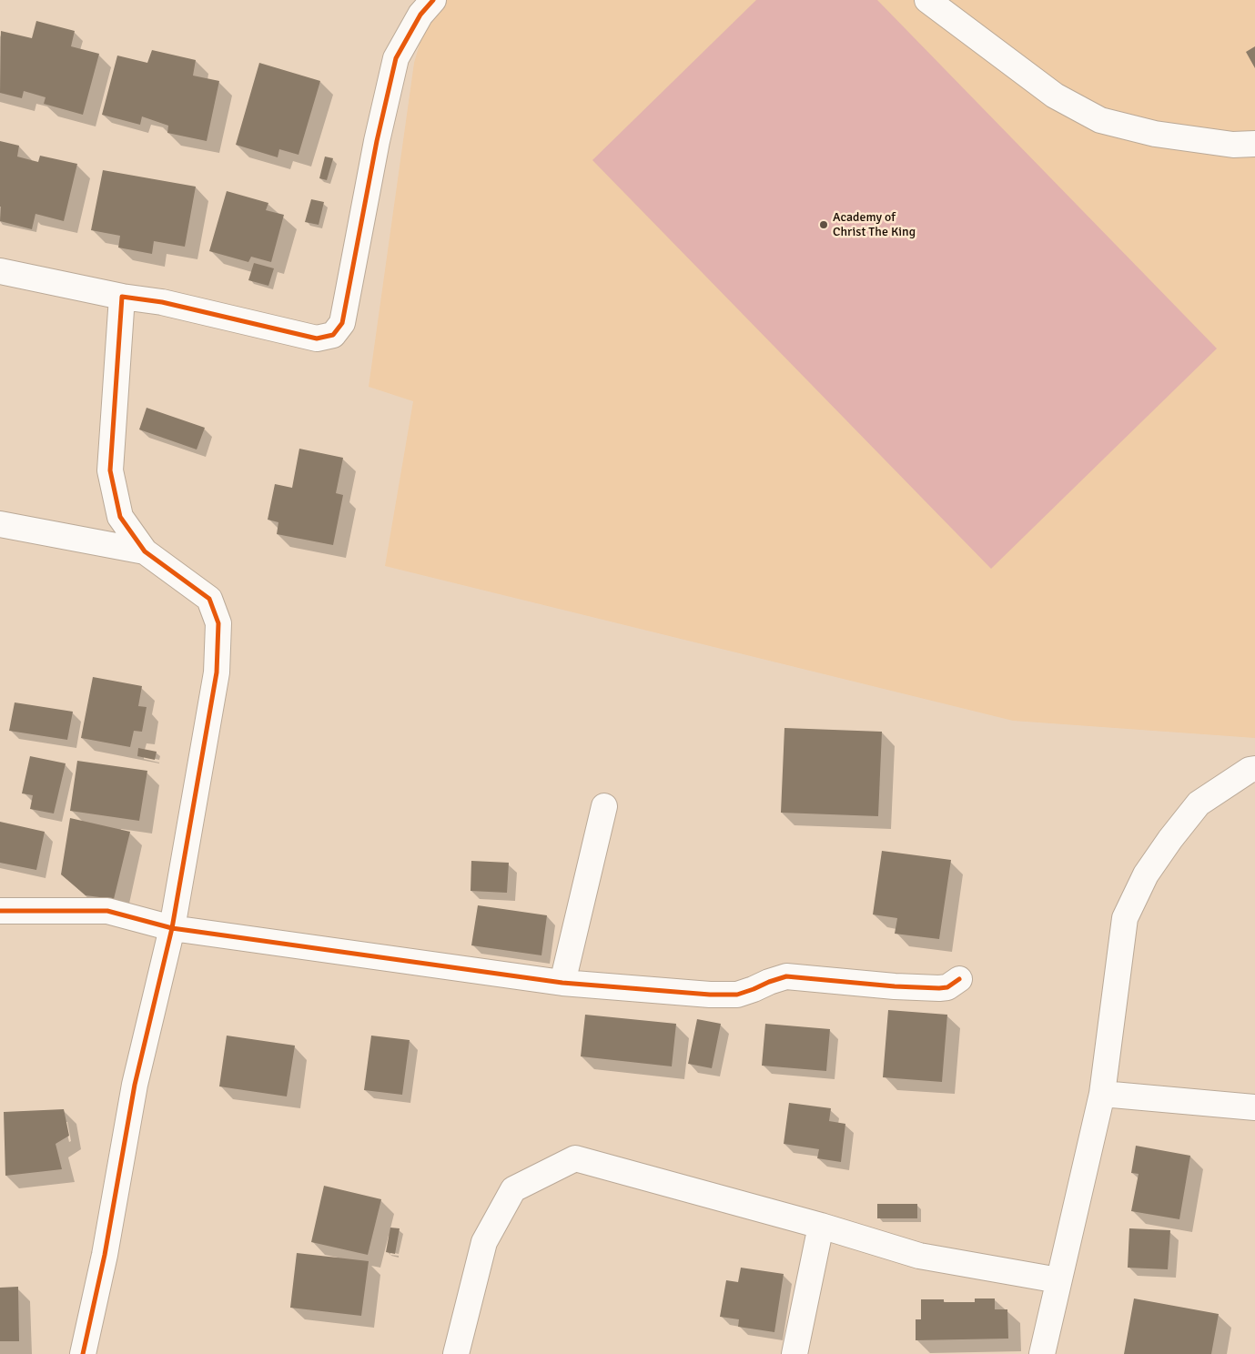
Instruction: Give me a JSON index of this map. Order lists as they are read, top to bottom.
{
  "places": ["Academy of Christ The King"]
}
